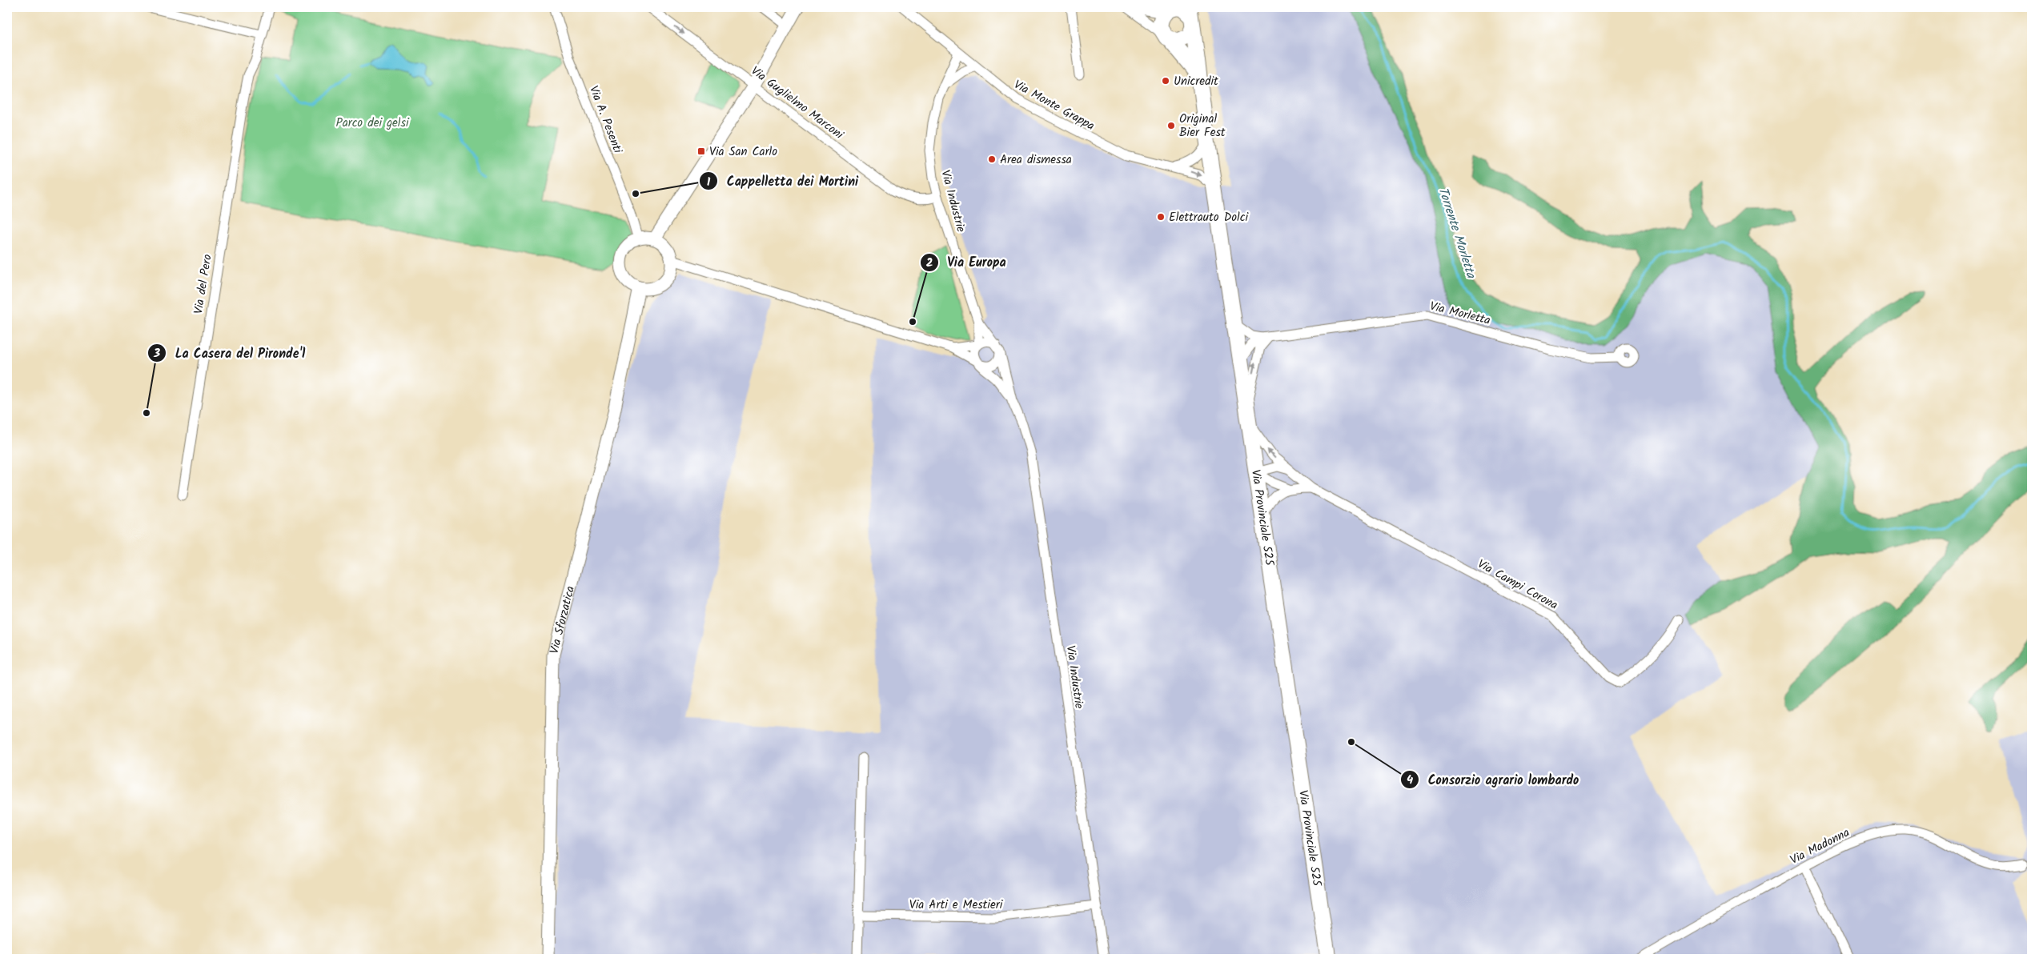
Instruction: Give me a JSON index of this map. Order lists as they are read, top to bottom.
{
  "streets": {
    "main road": ["Via Provinciale 525"],
    "street": [
      "Via Guglielmo Marconi",
      "Via Monte Grappa",
      "Via A. Pesenti",
      "Via Industrie",
      "Via del Pero",
      "Via Morletta",
      "Via Campi Corona",
      "Via Sforzatica",
      "Via Madonna",
      "Via Arti e Mestieri"
    ]
  },
  "crossings": [
    ["Via Guglielmo Marconi", "Via Industrie"],
    ["Via Monte Grappa", "Via Industrie"],
    ["Via A. Pesenti", "Via Sforzatica"],
    ["Via Industrie", "Via Arti e Mestieri"],
    ["Via Morletta", "Via Provinciale 525"],
    ["Via Provinciale 525", "Via Campi Corona"]
  ],
  "one_way": ["Via Guglielmo Marconi"],
  "water": ["Torrente Morletta"],
  "parks": ["Parco dei gelsi"],
  "places": {
    "other": [
      "Unicredit",
      "Original Bier Fest",
      "Area dismessa",
      "Cappelletta dei Mortini",
      "Elettrauto Dolci",
      "Via Europa",
      "La Casera del Pironde'l",
      "Consorzio agrario lombardo"
    ],
    "transit": ["Via San Carlo"]
  }
}
